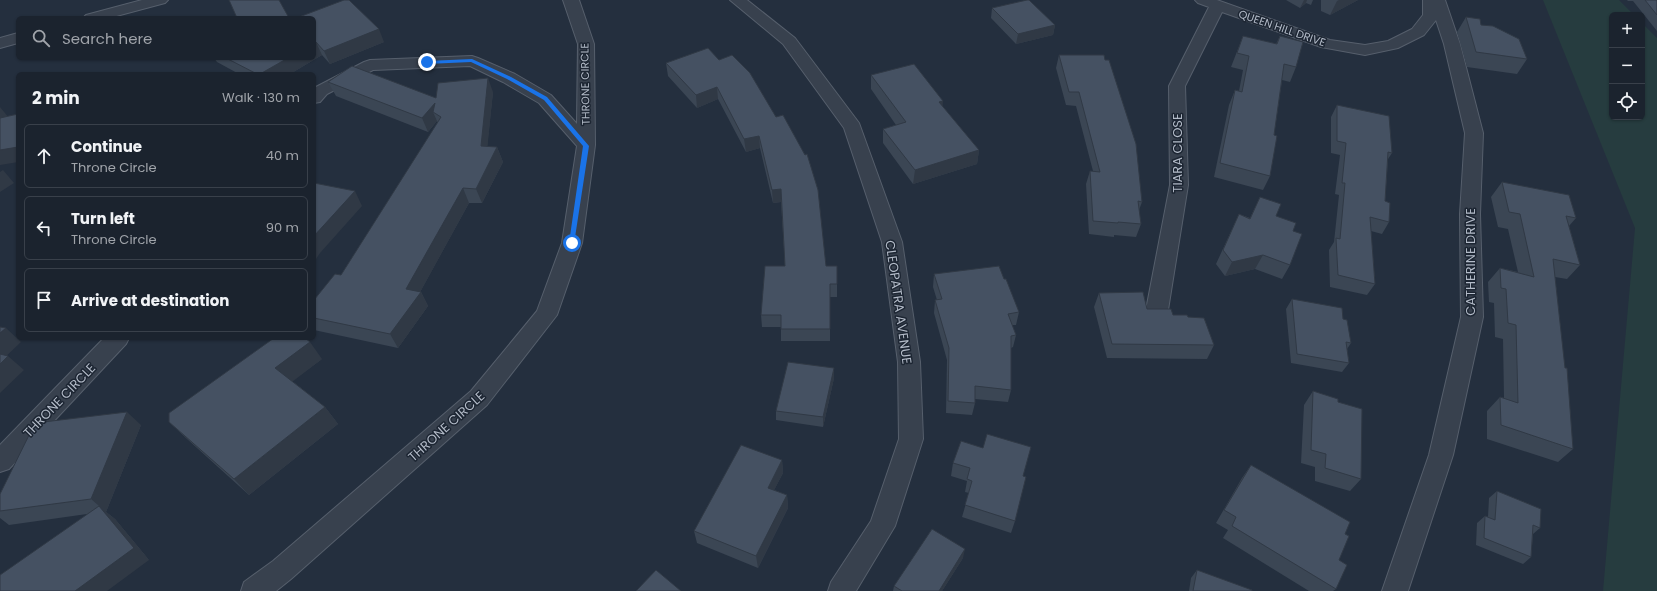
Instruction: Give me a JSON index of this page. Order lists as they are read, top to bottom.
{
  "streets": {
    "street": [
      "QUEEN HILL DRIVE",
      "THRONE CIRCLE",
      "TIARA CLOSE",
      "CATHERINE DRIVE",
      "CLEOPATRA AVENUE"
    ]
  },
  "crossings": [
    ["QUEEN HILL DRIVE", "TIARA CLOSE"]
  ],
  "page": {
    "map_buttons": ["+", "−"],
    "search": "Search here",
    "heading": ["2 min", "Walk · 130 m"],
    "list": [
      ["Continue", "Throne Circle", "40 m"],
      ["Turn left", "Throne Circle", "90 m"],
      "Arrive at destination"
    ]
  }
}
